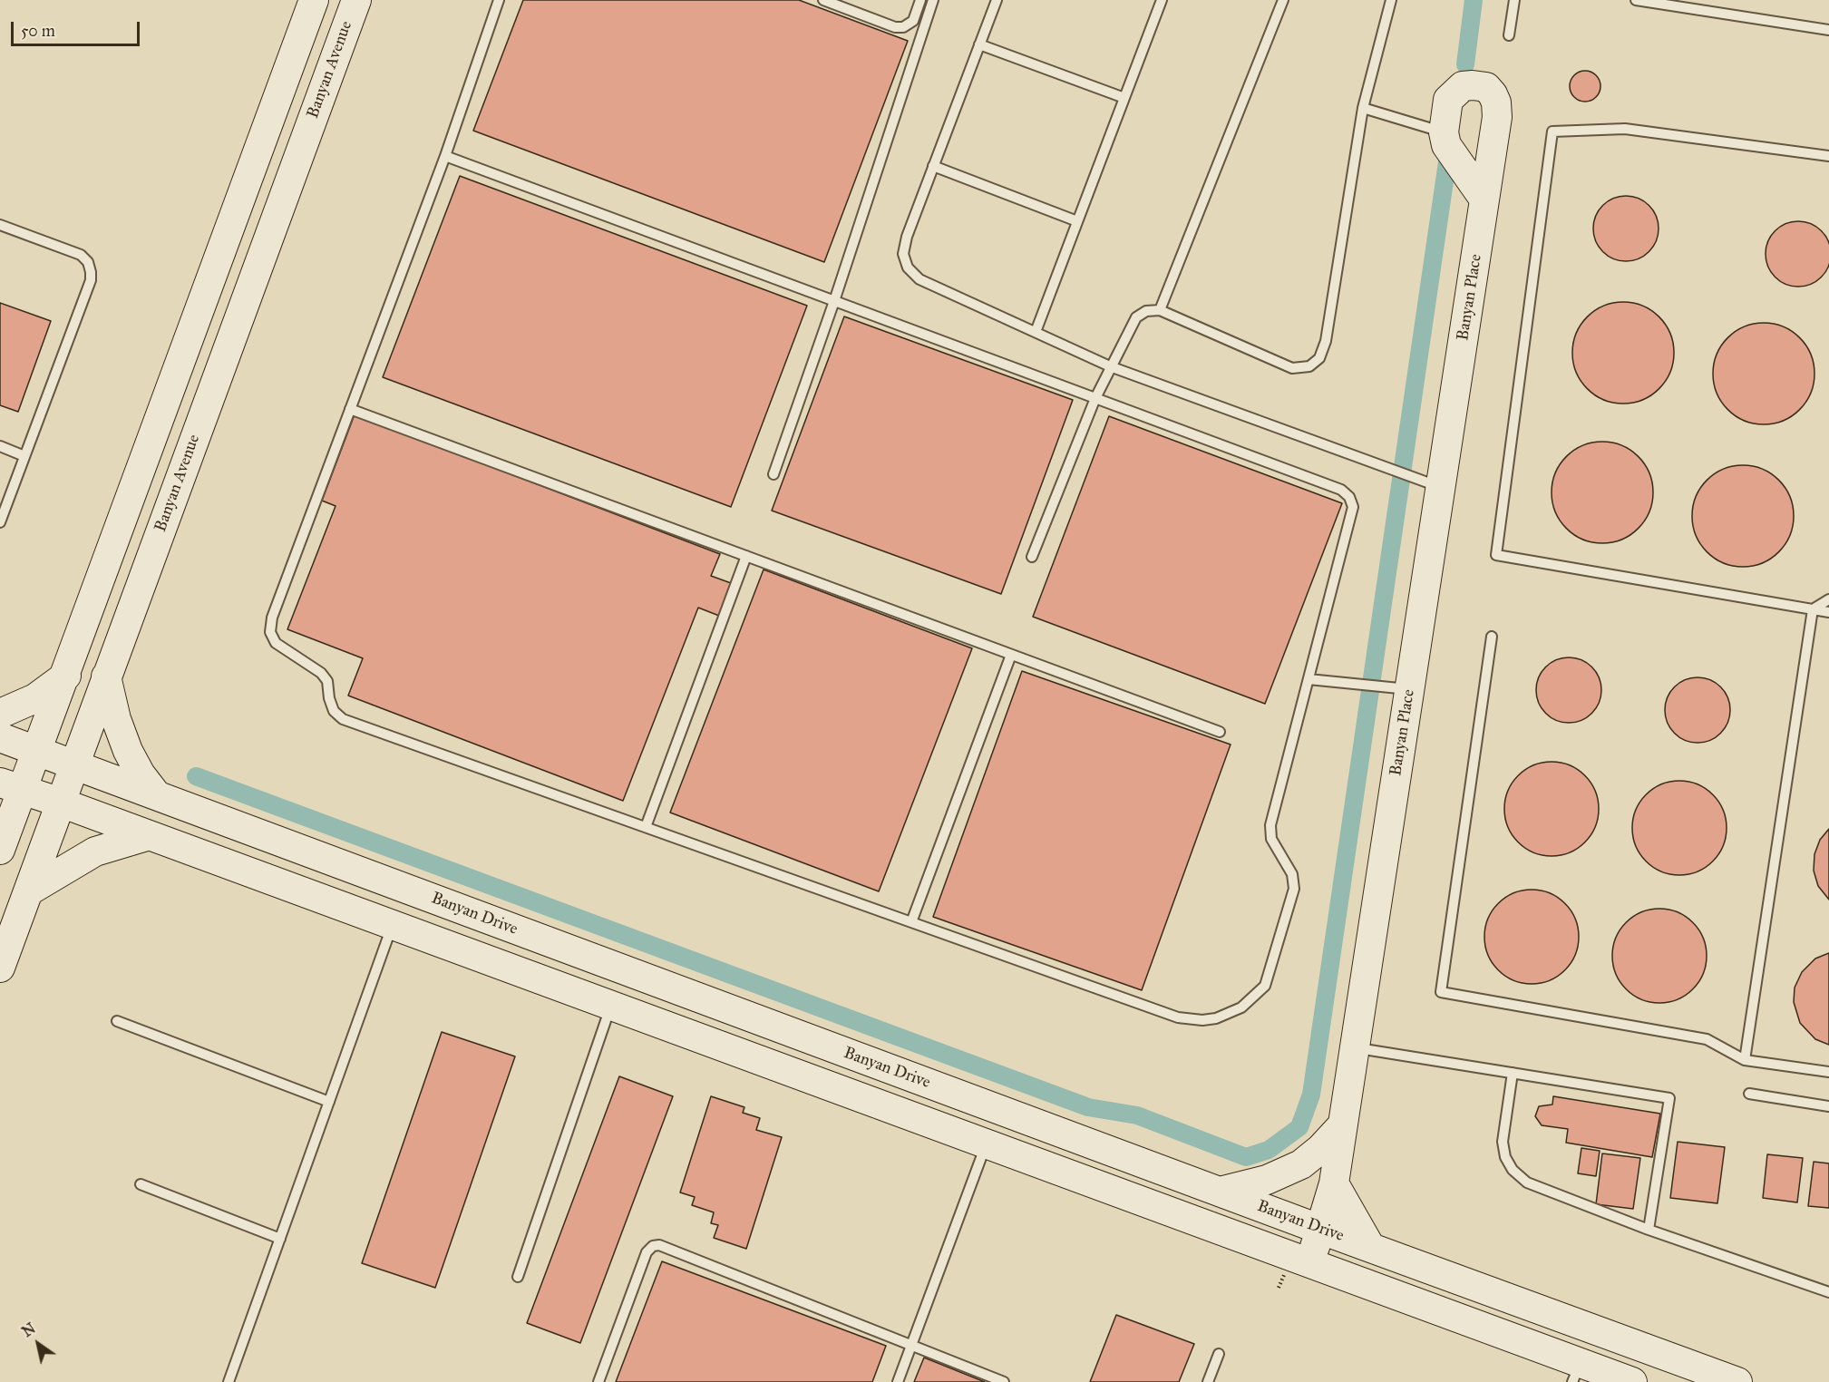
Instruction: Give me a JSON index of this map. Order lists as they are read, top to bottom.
{
  "streets": {
    "street": ["Banyan Avenue", "Banyan Place", "Banyan Drive"]
  },
  "crossings": [
    ["Banyan Avenue", "Banyan Drive"],
    ["Banyan Place", "Banyan Drive"]
  ],
  "scale_bar": "50 m",
  "north": "top left"
}
